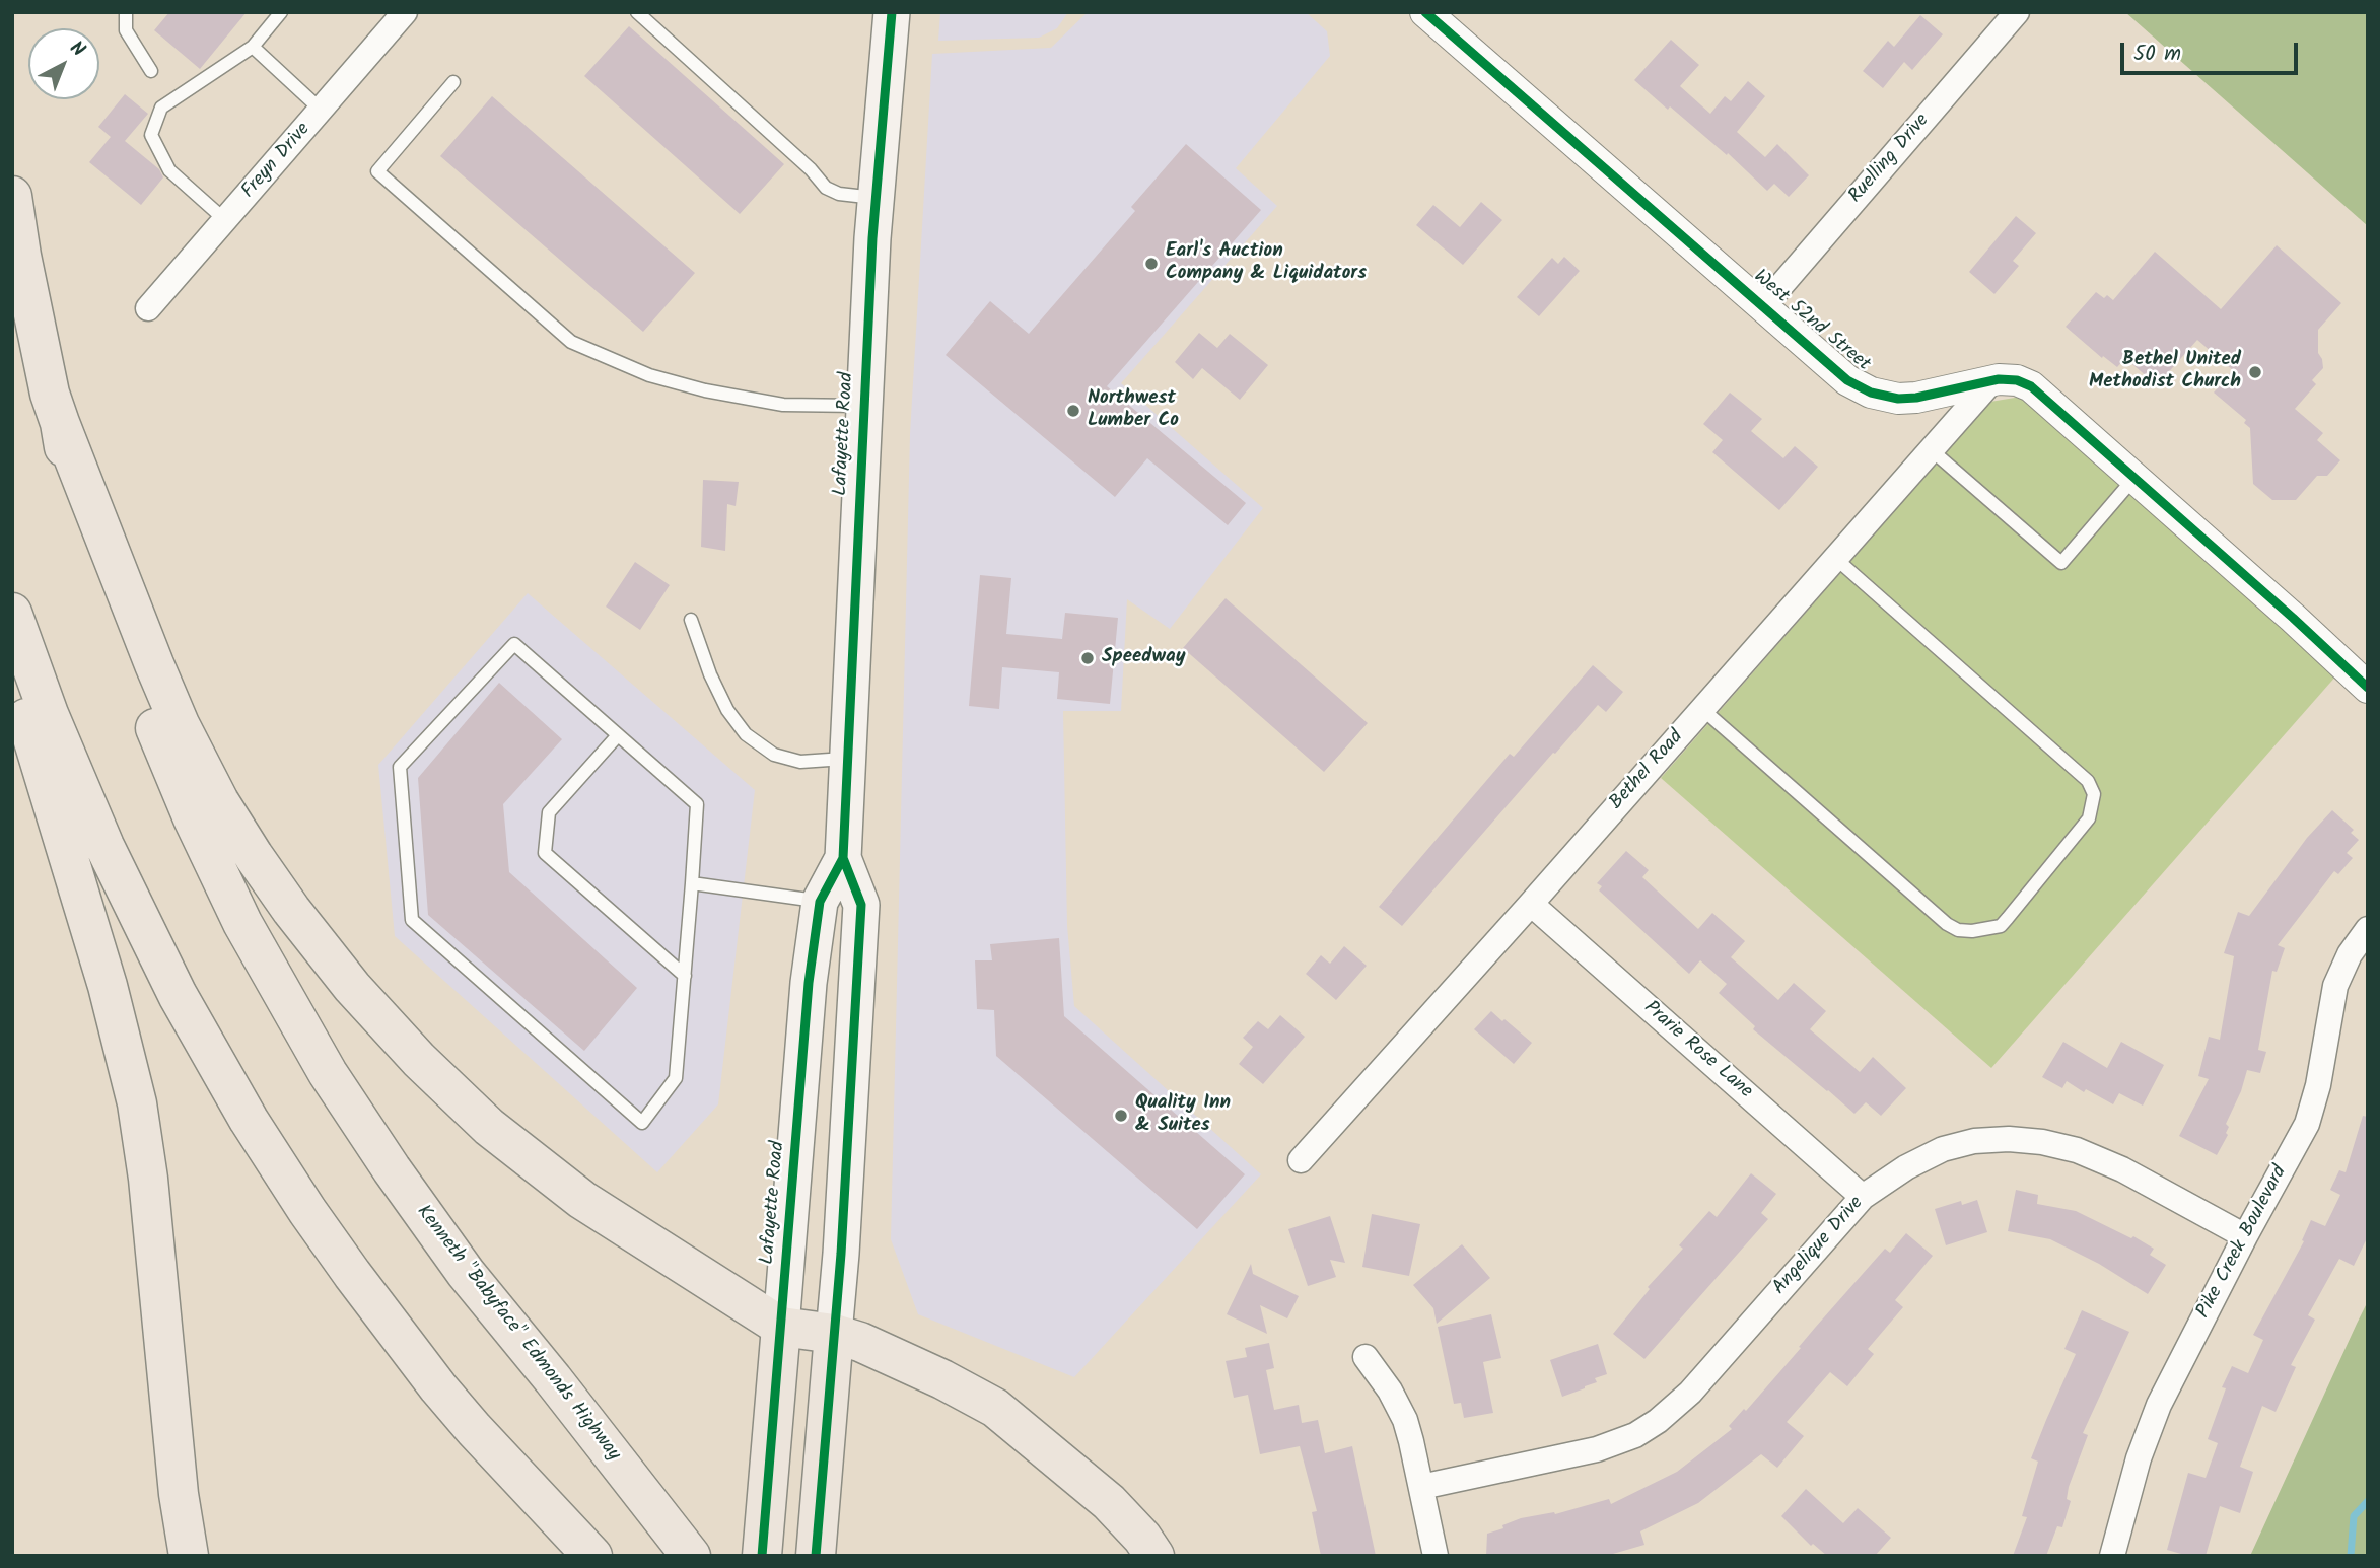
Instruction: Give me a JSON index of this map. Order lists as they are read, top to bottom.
{
  "streets": {
    "main road": ["Lafayette Road", "Kenneth \"Babyface\" Edmonds Highway"],
    "street": [
      "Ruelling Drive",
      "Freyn Drive",
      "West 52nd Street",
      "Bethel Road",
      "Prarie Rose Lane",
      "Pike Creek Boulevard",
      "Angelique Drive"
    ]
  },
  "crossings": [
    ["Ruelling Drive", "West 52nd Street"],
    ["West 52nd Street", "Bethel Road"],
    ["Bethel Road", "Prarie Rose Lane"],
    ["Prarie Rose Lane", "Angelique Drive"],
    ["Pike Creek Boulevard", "Angelique Drive"]
  ],
  "places": [
    "Earl's Auction Company & Liquidators",
    "Bethel United Methodist Church",
    "Northwest Lumber Co",
    "Speedway",
    "Quality Inn & Suites"
  ],
  "scale_bar": "50 m",
  "north": "top right"
}
